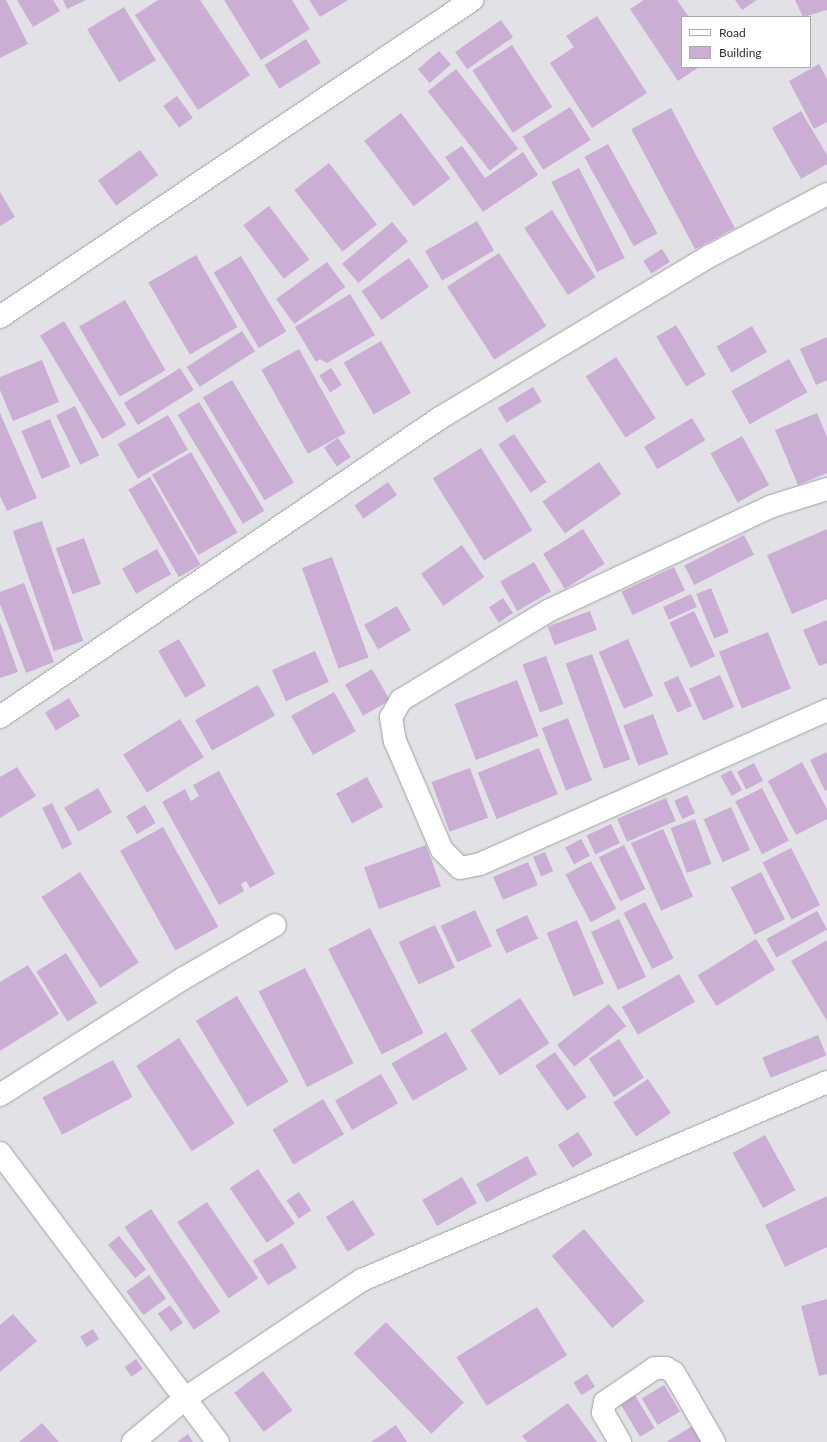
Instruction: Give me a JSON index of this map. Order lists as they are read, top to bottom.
{
  "legend": ["Road", "Building"]
}
